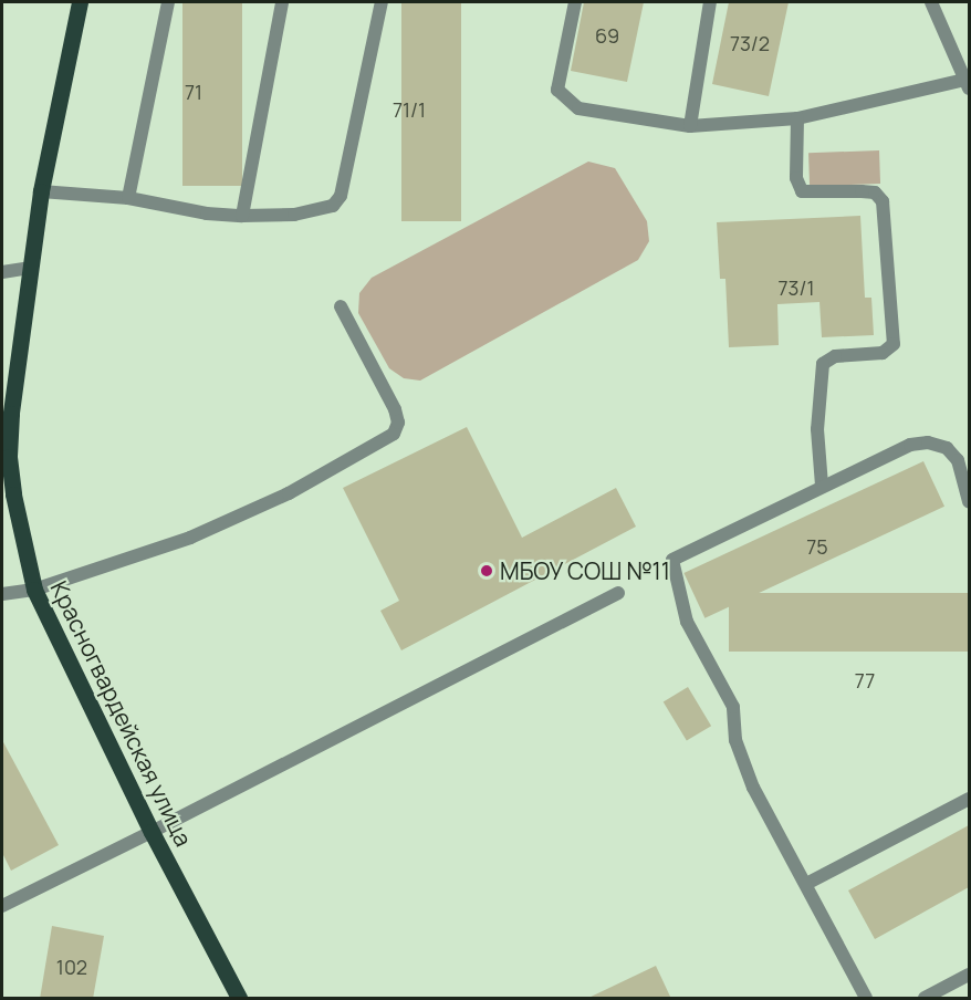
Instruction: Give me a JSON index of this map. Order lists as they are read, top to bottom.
{
  "streets": {
    "main road": ["Красногвардейская улица"]
  },
  "places": ["МБОУ СОШ №11"],
  "house_numbers": [
    "69",
    "73/2",
    "71",
    "71/1",
    "73/1",
    "75",
    "77",
    "102"
  ]
}
